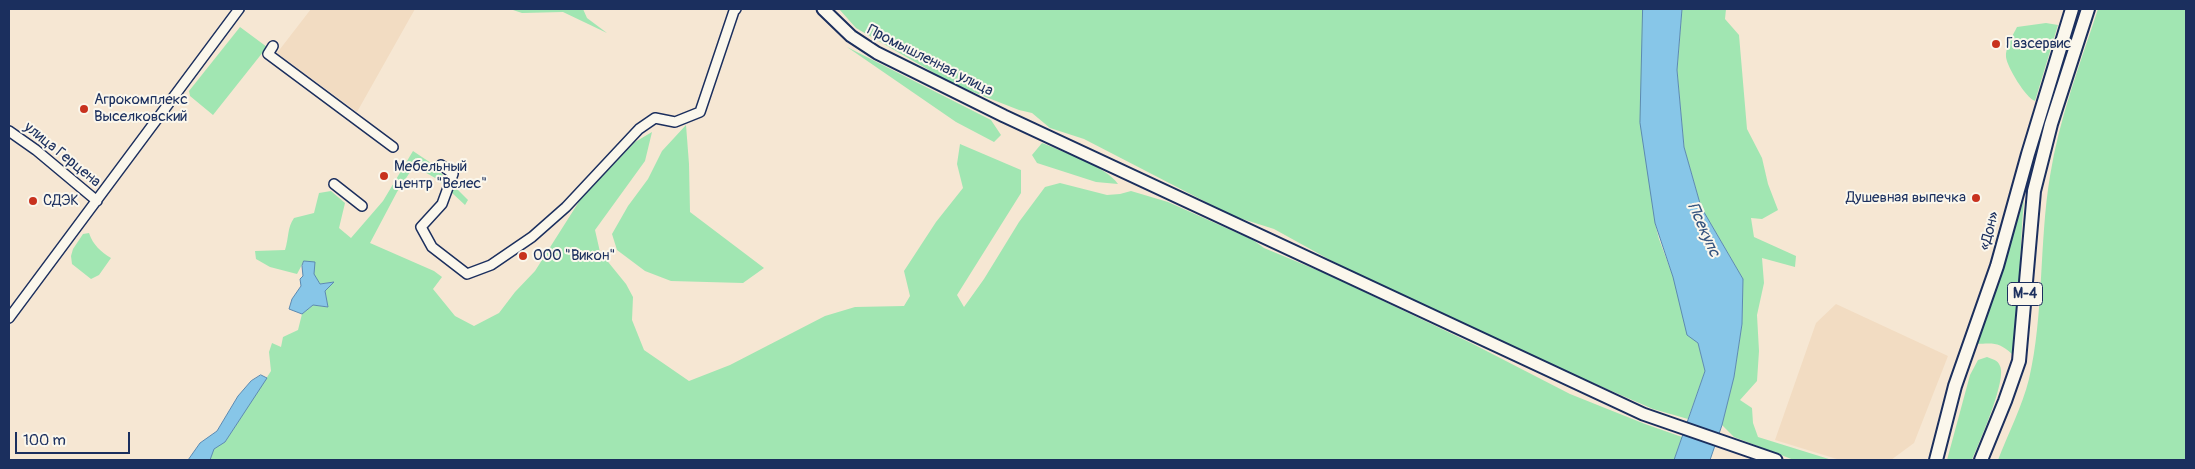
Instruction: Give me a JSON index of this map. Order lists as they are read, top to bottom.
{
  "streets": {
    "highway": ["«Дон»", "М-4"],
    "main road": ["Промышленная улица"],
    "street": ["улица Герцена"]
  },
  "water": ["Псекупс"],
  "places": [
    "Газсервис",
    "Агрокомплекс Выселковский",
    "Мебельный центр \"Велес\"",
    "Душевная выпечка",
    "СДЭК",
    "ООО \"Викон\""
  ],
  "scale_bar": "100 m"
}
